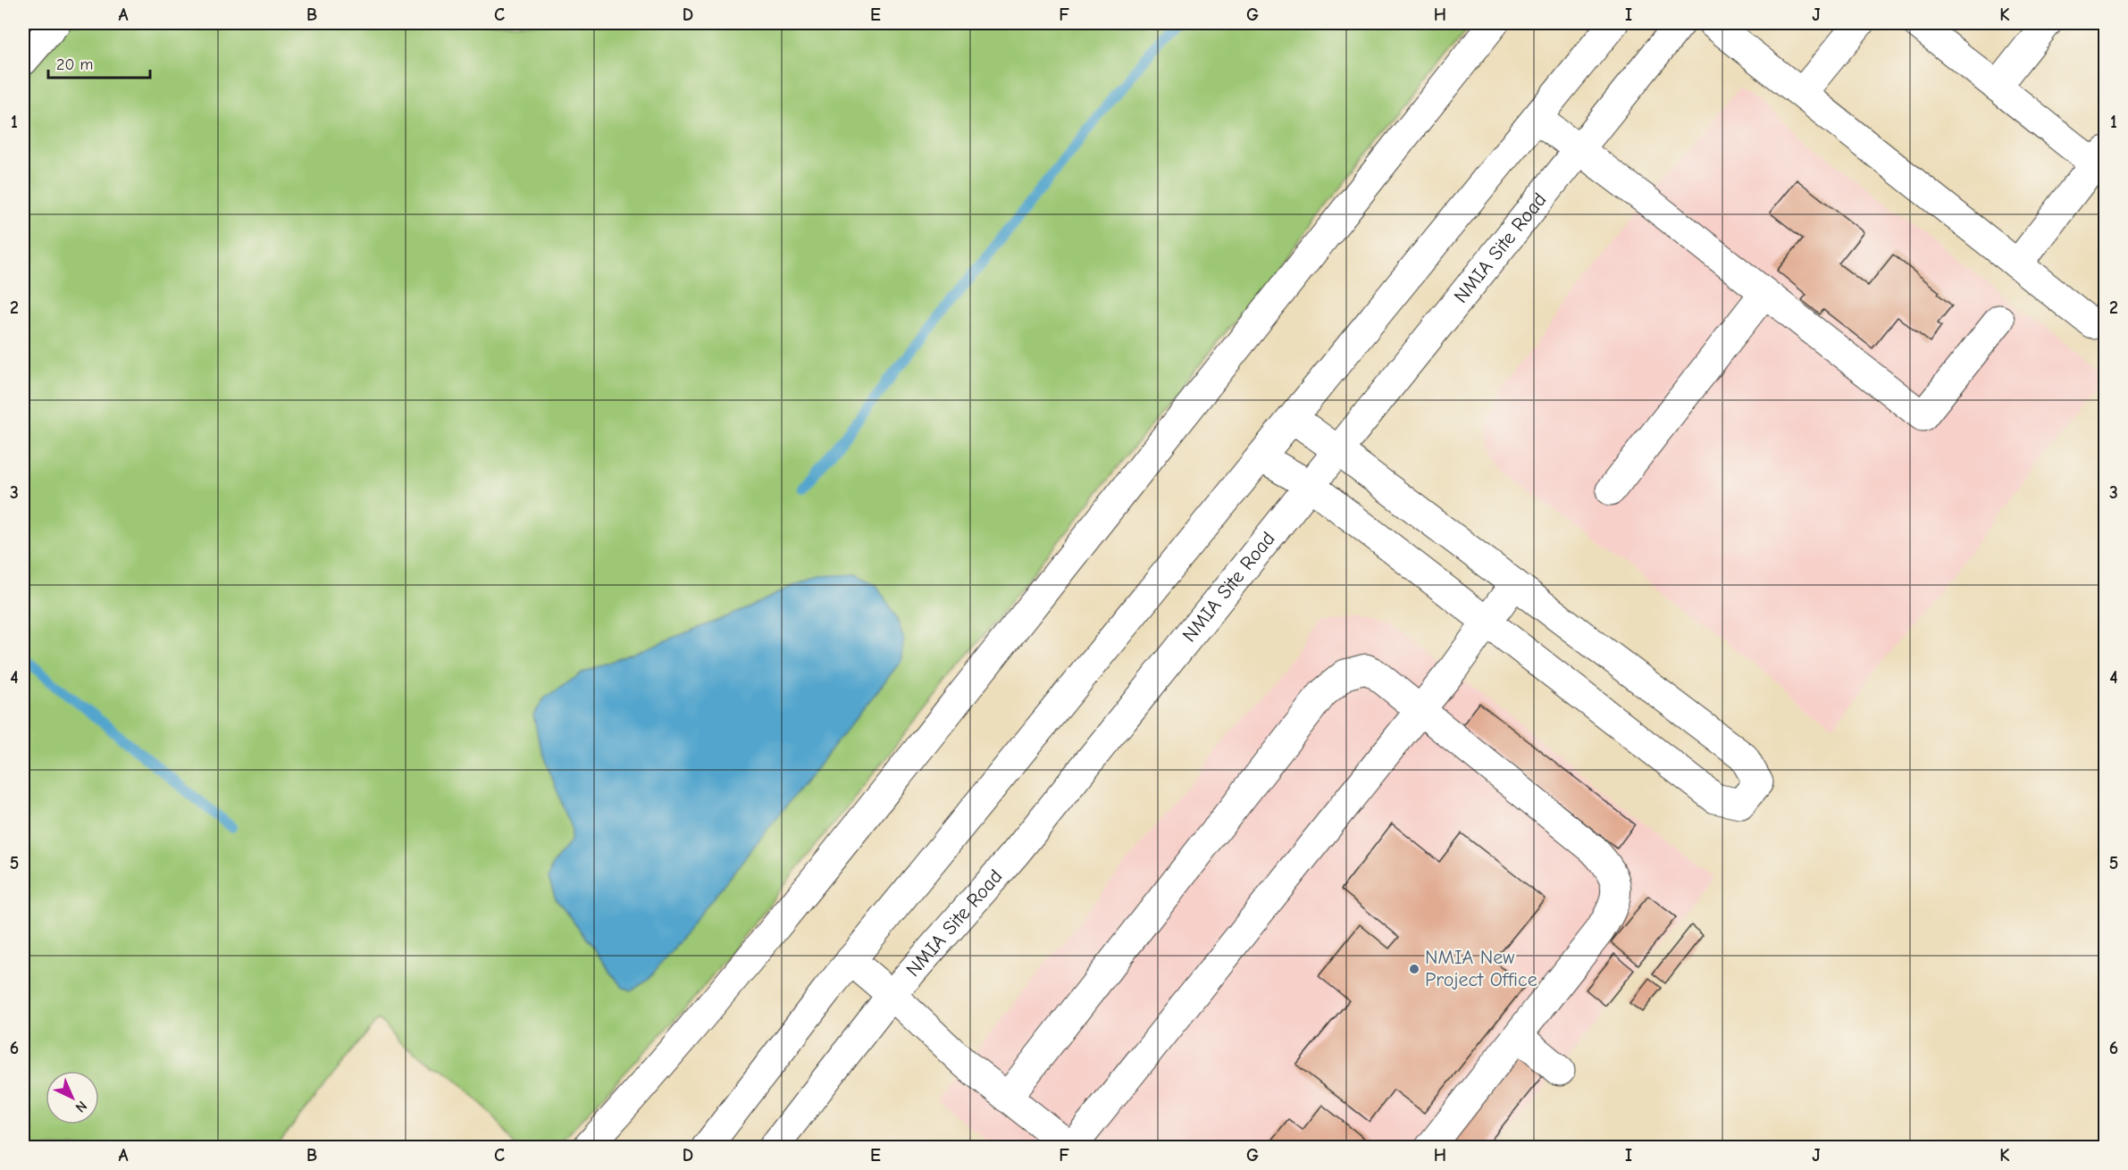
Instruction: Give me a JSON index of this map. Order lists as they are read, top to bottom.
{
  "streets": {
    "street": ["NMIA Site Road"]
  },
  "places": ["NMIA New Project Office"],
  "scale_bar": "20 m",
  "north": "bottom right",
  "grid": {
    "columns": [
      "A",
      "B",
      "C",
      "D",
      "E",
      "F",
      "G",
      "H",
      "I",
      "J",
      "K"
    ],
    "rows": [
      "1",
      "2",
      "3",
      "4",
      "5",
      "6"
    ]
  }
}
